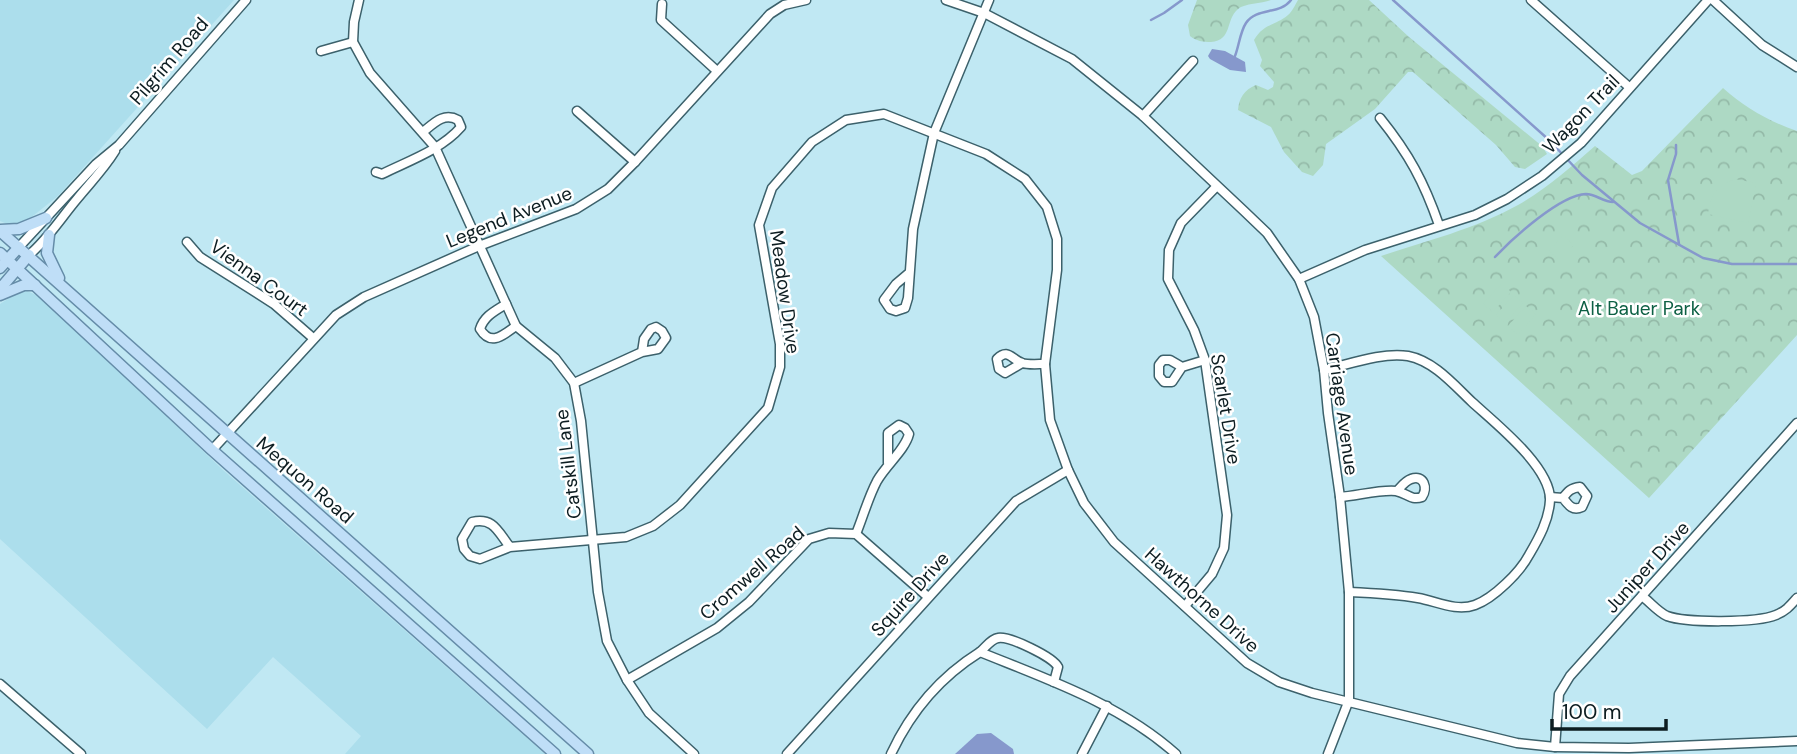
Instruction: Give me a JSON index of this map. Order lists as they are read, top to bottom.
{
  "streets": {
    "main road": ["Pilgrim Road", "Mequon Road"],
    "street": [
      "Wagon Trail",
      "Legend Avenue",
      "Vienna Court",
      "Meadow Drive",
      "Carriage Avenue",
      "Scarlet Drive",
      "Catskill Lane",
      "Juniper Drive",
      "Cromwell Road",
      "Squire Drive",
      "Hawthorne Drive"
    ]
  },
  "crossings": [
    ["Pilgrim Road", "Mequon Road"],
    ["Wagon Trail", "Carriage Avenue"],
    ["Legend Avenue", "Vienna Court"],
    ["Legend Avenue", "Catskill Lane"],
    ["Legend Avenue", "Mequon Road"],
    ["Meadow Drive", "Catskill Lane"],
    ["Meadow Drive", "Hawthorne Drive"],
    ["Carriage Avenue", "Scarlet Drive"],
    ["Carriage Avenue", "Hawthorne Drive"],
    ["Scarlet Drive", "Hawthorne Drive"],
    ["Catskill Lane", "Cromwell Road"],
    ["Juniper Drive", "Hawthorne Drive"],
    ["Squire Drive", "Hawthorne Drive"]
  ],
  "parks": ["Alt Bauer Park"],
  "scale_bar": "100 m"
}
